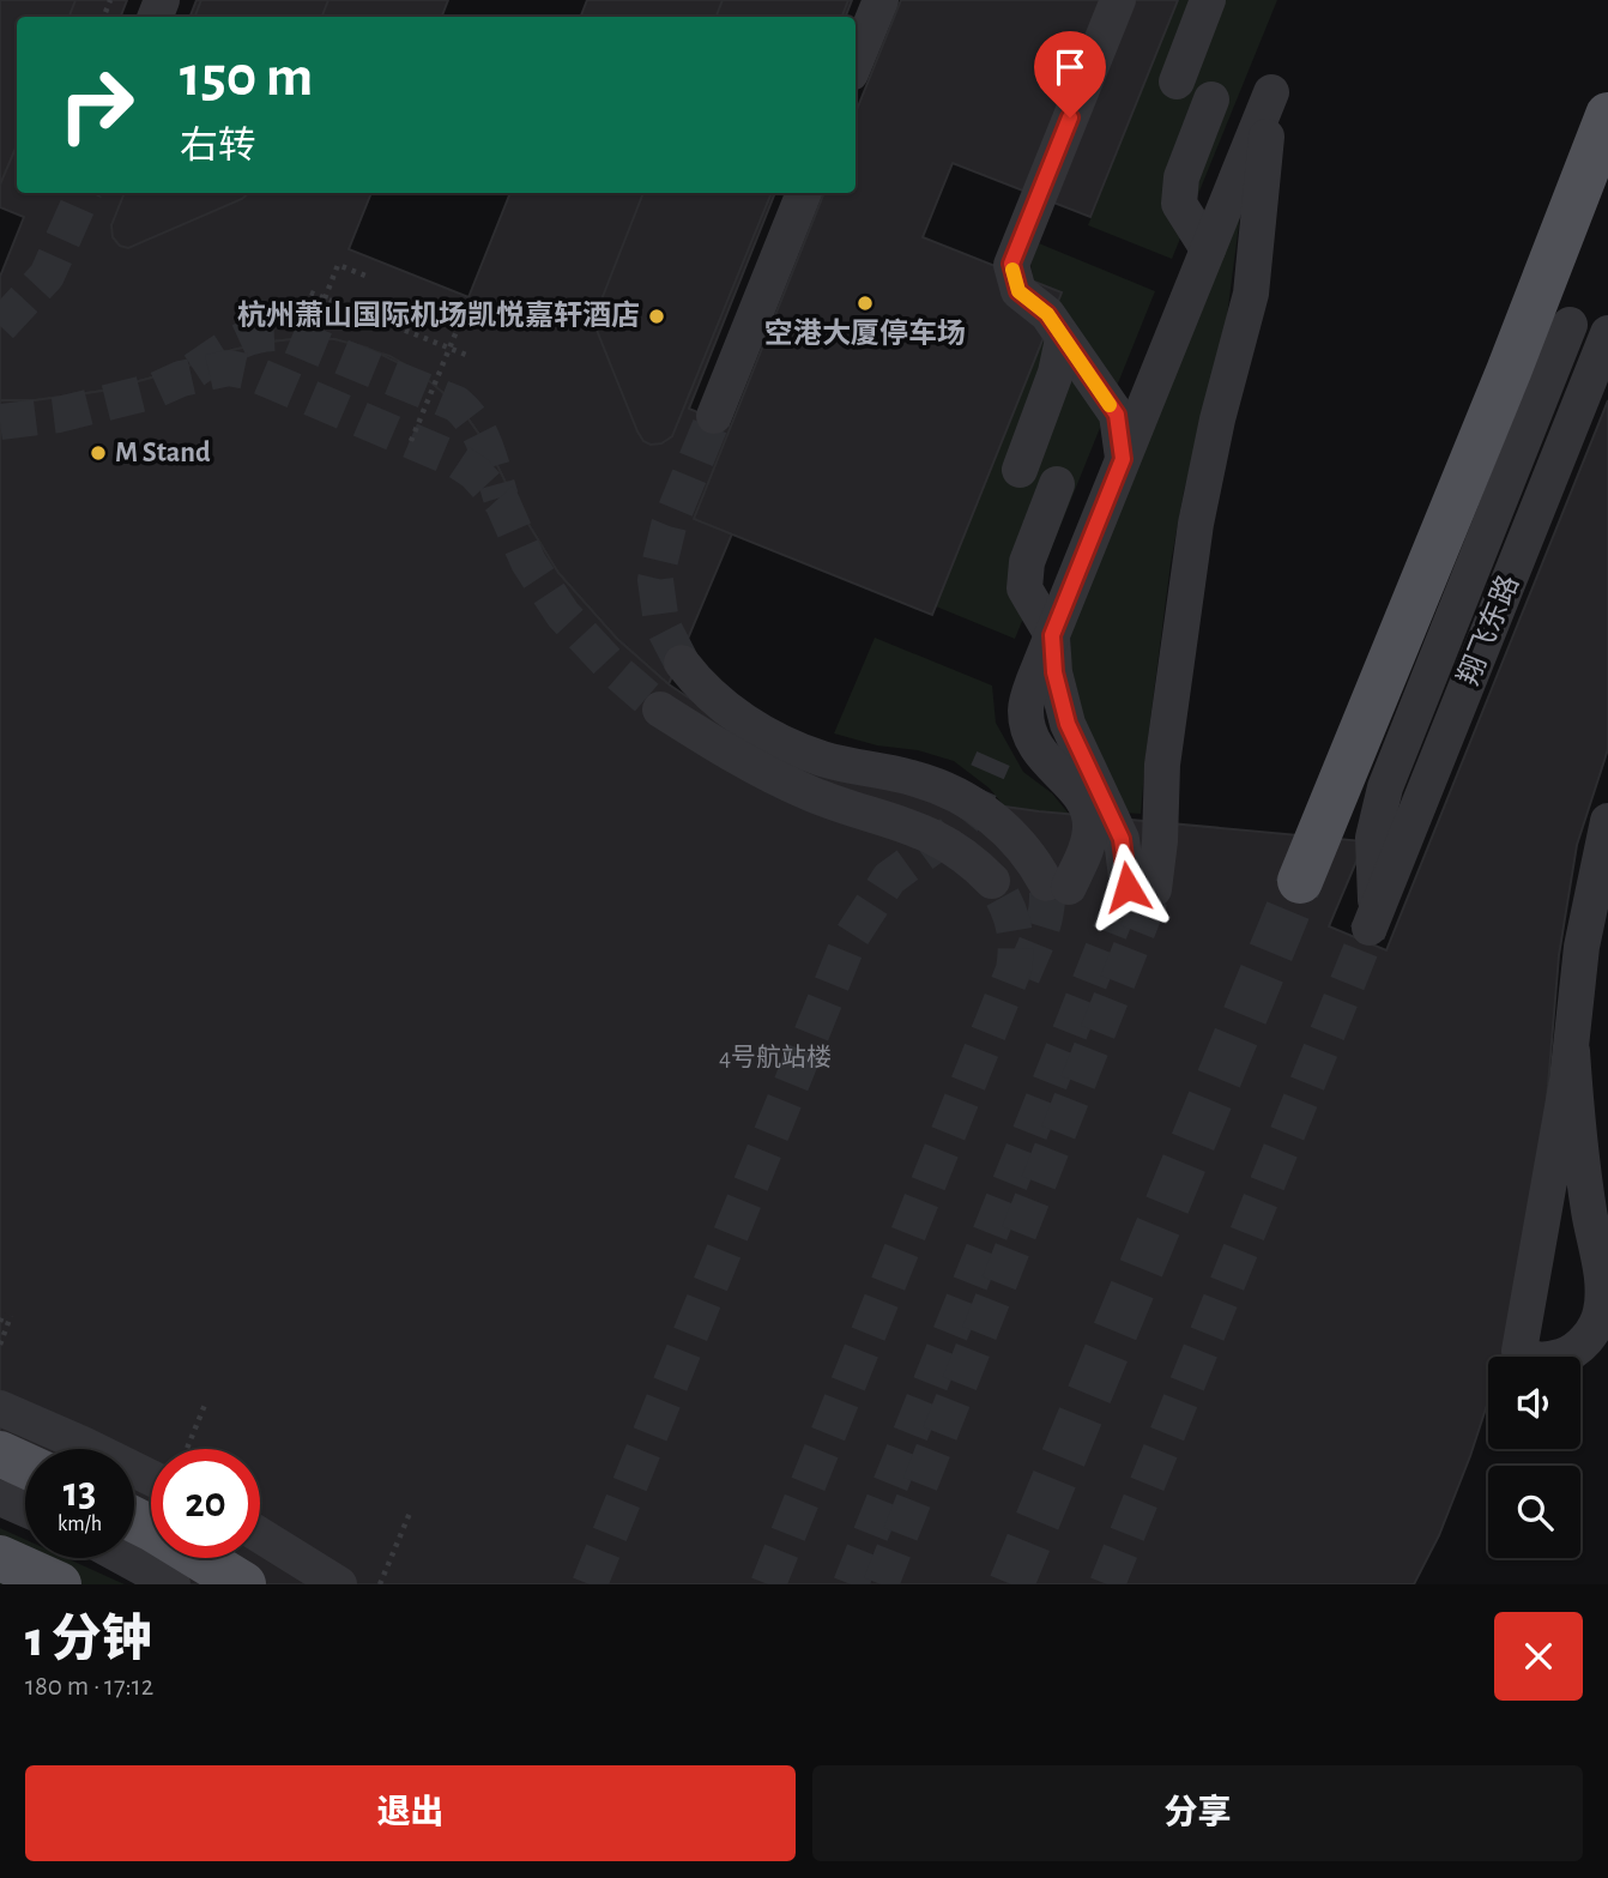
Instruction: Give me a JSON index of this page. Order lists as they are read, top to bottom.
{
  "streets": {
    "street": ["翔飞东路"]
  },
  "places": ["空港大厦停车场", "杭州萧山国际机场凯悦嘉轩酒店", "M Stand"],
  "house_numbers": ["4号航站楼"],
  "page": {
    "turn": ["150 m", "右转"],
    "speed": "13 km/h",
    "limit": "20",
    "heading": ["1 分钟", "180 m · 17:12"],
    "buttons": ["退出", "分享"]
  }
}
